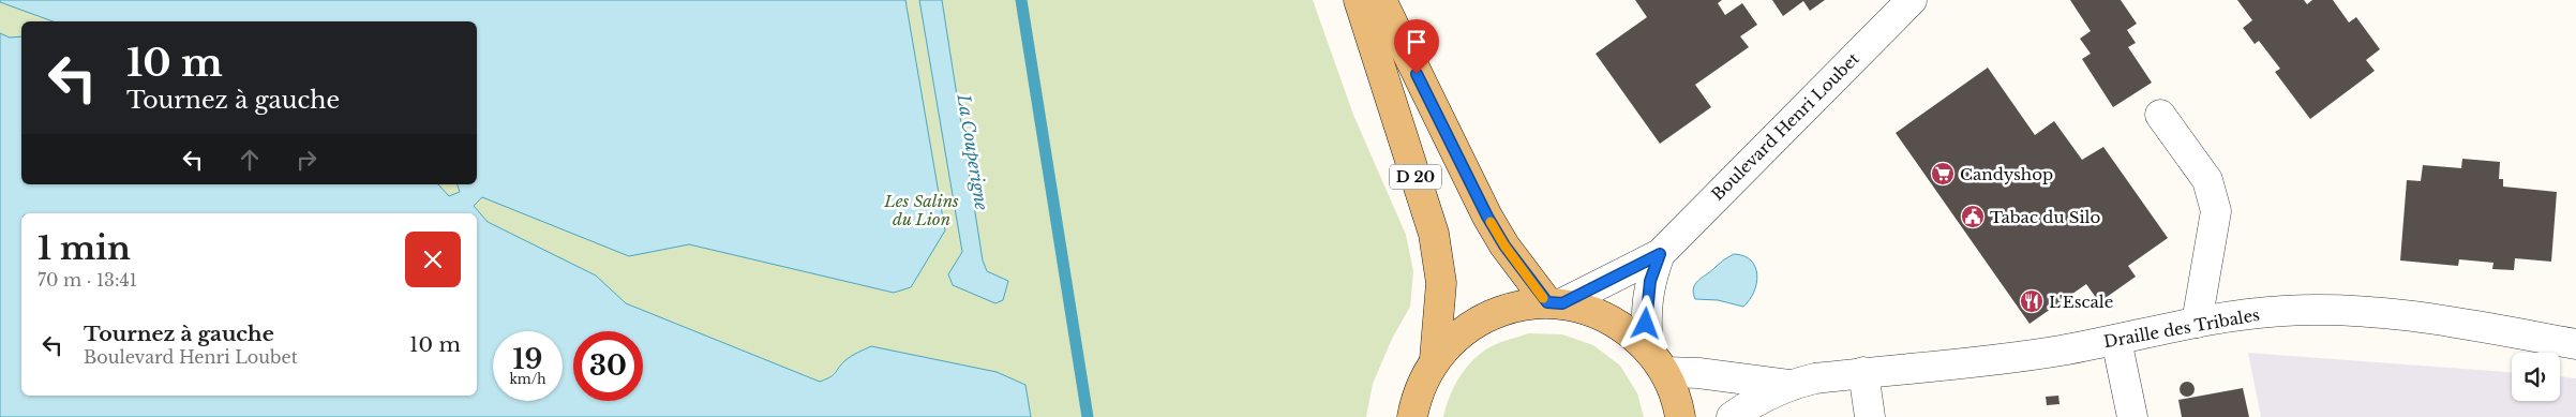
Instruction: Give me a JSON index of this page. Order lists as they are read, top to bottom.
{
  "streets": {
    "main road": ["D 20"],
    "street": ["Boulevard Henri Loubet", "Draille des Tribales"]
  },
  "crossings": [
    ["Boulevard Henri Loubet", "D 20"],
    ["Boulevard Henri Loubet", "Draille des Tribales"]
  ],
  "water": ["La Couperigne"],
  "parks": ["Les Salins du Lion"],
  "places": {
    "supermarket": ["Candyshop"],
    "public building": ["Tabac du Silo"],
    "restaurant": ["L'Escale"]
  },
  "page": {
    "turn": ["10 m", "Tournez à gauche"],
    "heading": ["1 min", "70 m · 13:41"],
    "list": [
      {
        "name": "Tournez à gauche",
        "note": "Boulevard Henri Loubet",
        "value": "10 m"
      }
    ],
    "speed": "19 km/h",
    "limit": "30"
  }
}
